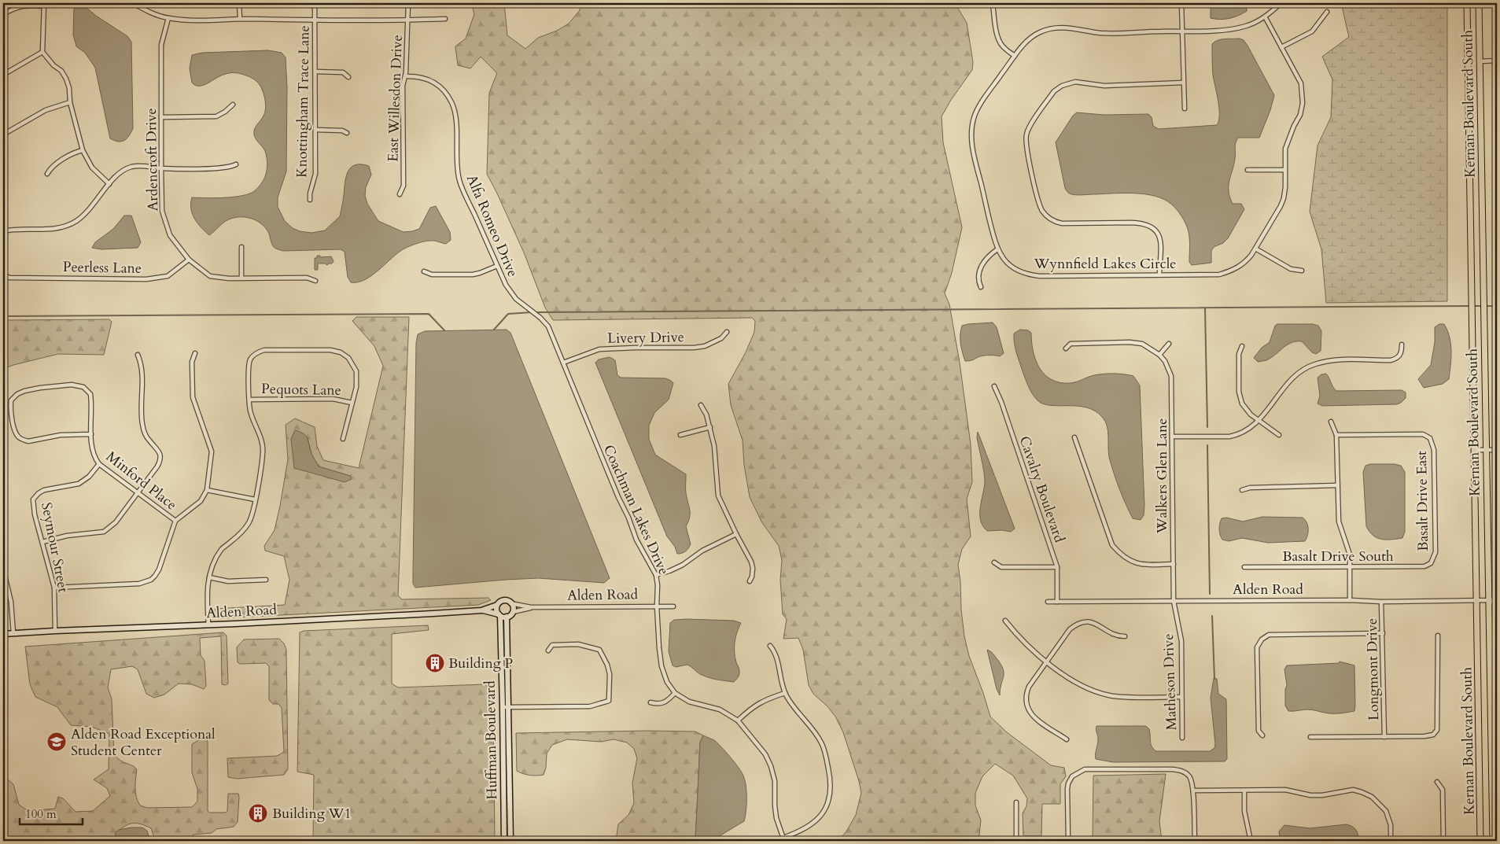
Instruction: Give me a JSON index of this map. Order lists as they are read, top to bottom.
{
  "streets": {
    "main road": ["Kernan Boulevard South"],
    "street": [
      "East Willesdon Drive",
      "Knottingham Trace Lane",
      "Ardencroft Drive",
      "Alfa Romeo Drive",
      "Wynnfield Lakes Circle",
      "Peerless Lane",
      "Livery Drive",
      "Pequots Lane",
      "Walkers Glen Lane",
      "Minford Place",
      "Cavalry Boulevard",
      "Basalt Drive East",
      "Coachman Lakes Drive",
      "Seymour Street",
      "Basalt Drive South",
      "Alden Road",
      "Longmont Drive",
      "Matheson Drive",
      "Huffman Boulevard"
    ]
  },
  "crossings": [
    ["East Willesdon Drive", "Alfa Romeo Drive"],
    ["Kernan Boulevard South", "Alden Road"],
    ["Ardencroft Drive", "Peerless Lane"],
    ["Alfa Romeo Drive", "Coachman Lakes Drive"],
    ["Livery Drive", "Coachman Lakes Drive"],
    ["Walkers Glen Lane", "Alden Road"],
    ["Walkers Glen Lane", "Matheson Drive"],
    ["Minford Place", "Seymour Street"],
    ["Cavalry Boulevard", "Alden Road"],
    ["Basalt Drive East", "Basalt Drive South"],
    ["Coachman Lakes Drive", "Alden Road"],
    ["Seymour Street", "Alden Road"],
    ["Alden Road", "Longmont Drive"],
    ["Alden Road", "Matheson Drive"],
    ["Alden Road", "Huffman Boulevard"]
  ],
  "places": {
    "building": ["Building P", "Building W1"],
    "school or university": ["Alden Road Exceptional Student Center"]
  },
  "scale_bar": "100 m"
}
